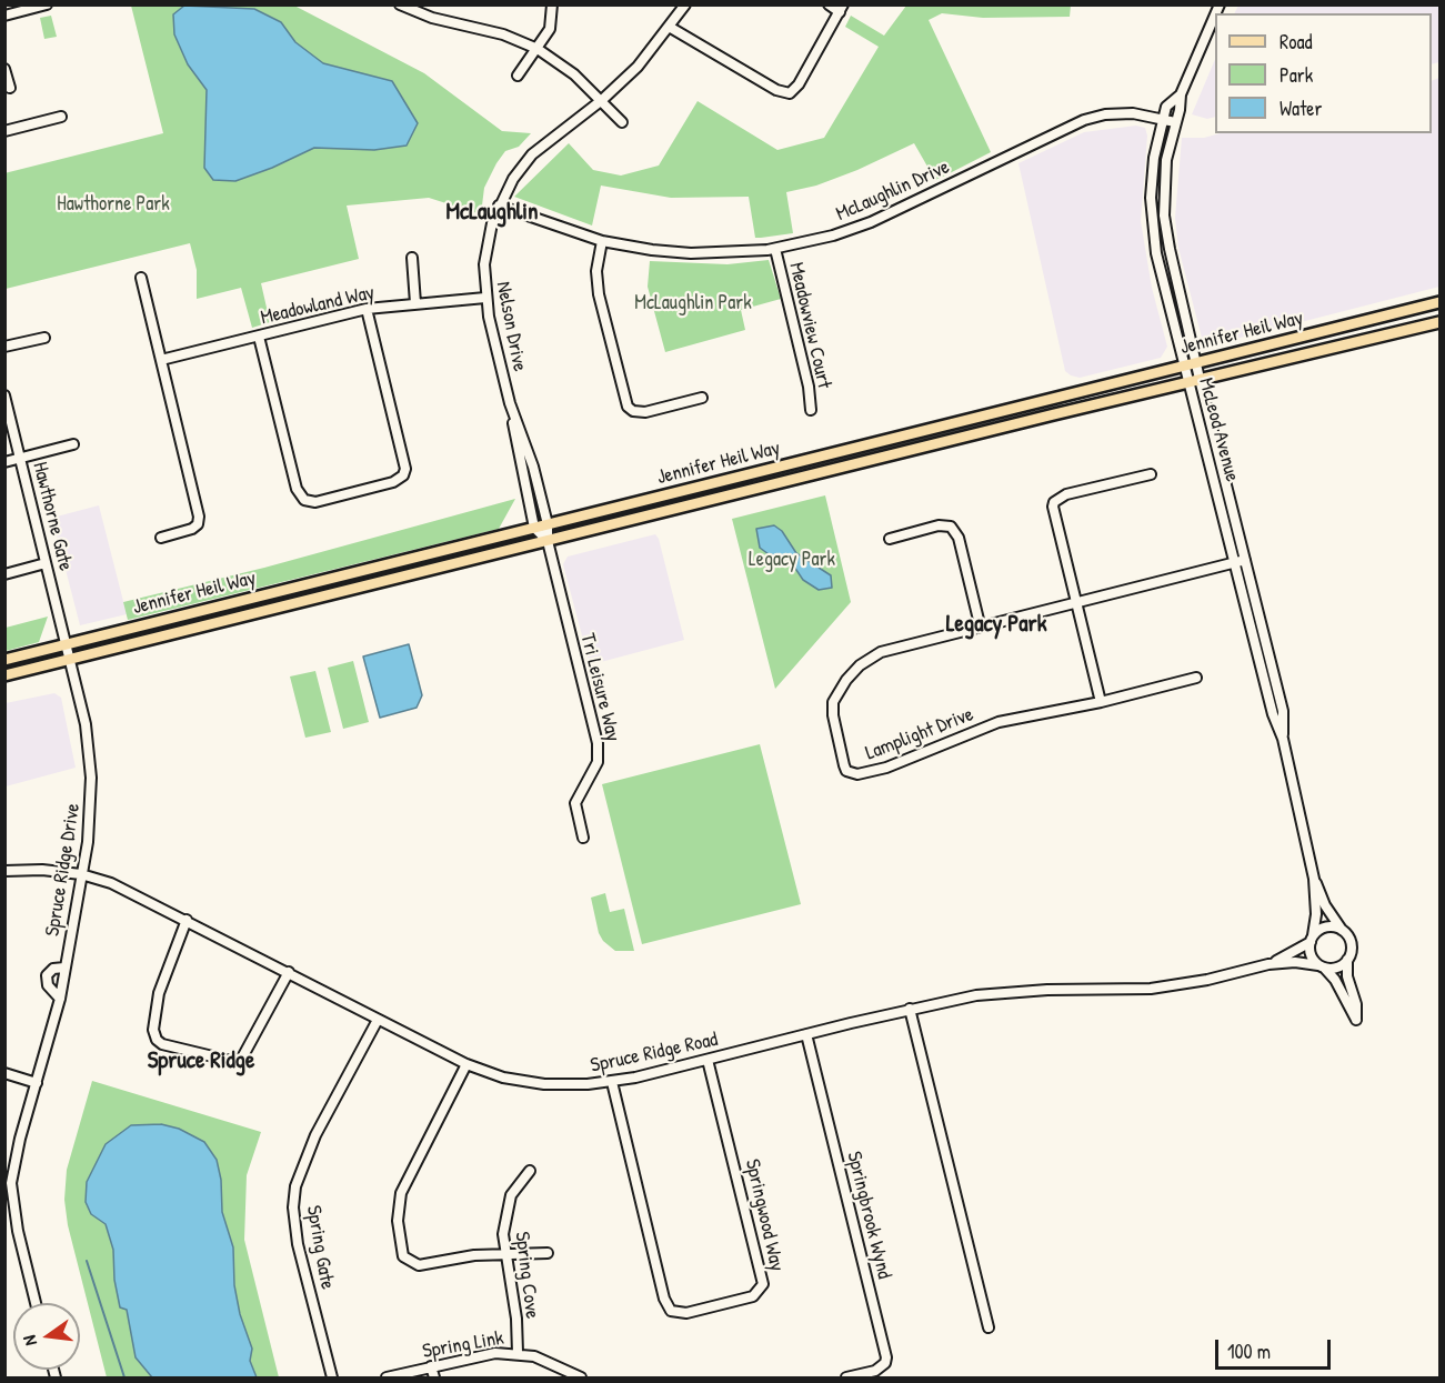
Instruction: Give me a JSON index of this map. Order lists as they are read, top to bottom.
{
  "streets": {
    "main road": ["Jennifer Heil Way"],
    "street": [
      "McLaughlin Drive",
      "Meadowland Way",
      "Meadowview Court",
      "Nelson Drive",
      "McLeod Avenue",
      "Hawthorne Gate",
      "Tri Leisure Way",
      "Lamplight Drive",
      "Spruce Ridge Drive",
      "Spruce Ridge Road",
      "Springwood Way",
      "Springbrook Wynd",
      "Spring Gate",
      "Spring Cove",
      "Spring Link"
    ]
  },
  "crossings": [
    ["McLaughlin Drive", "Meadowview Court"],
    ["McLaughlin Drive", "Nelson Drive"],
    ["McLaughlin Drive", "McLeod Avenue"],
    ["Meadowland Way", "Nelson Drive"],
    ["Nelson Drive", "Jennifer Heil Way"],
    ["Nelson Drive", "Tri Leisure Way"],
    ["Jennifer Heil Way", "McLeod Avenue"],
    ["Jennifer Heil Way", "Hawthorne Gate"],
    ["Jennifer Heil Way", "Tri Leisure Way"],
    ["Jennifer Heil Way", "Spruce Ridge Drive"],
    ["McLeod Avenue", "Lamplight Drive"],
    ["McLeod Avenue", "Spruce Ridge Road"],
    ["Hawthorne Gate", "Spruce Ridge Drive"],
    ["Spruce Ridge Drive", "Spruce Ridge Road"],
    ["Spruce Ridge Road", "Springwood Way"],
    ["Spruce Ridge Road", "Springbrook Wynd"],
    ["Spruce Ridge Road", "Spring Gate"],
    ["Spring Cove", "Spring Link"]
  ],
  "districts": ["McLaughlin", "Legacy Park", "Spruce Ridge"],
  "parks": ["Hawthorne Park", "McLaughlin Park", "Legacy Park"],
  "legend": ["Road", "Park", "Water"],
  "scale_bar": "100 m",
  "north": "left"
}
